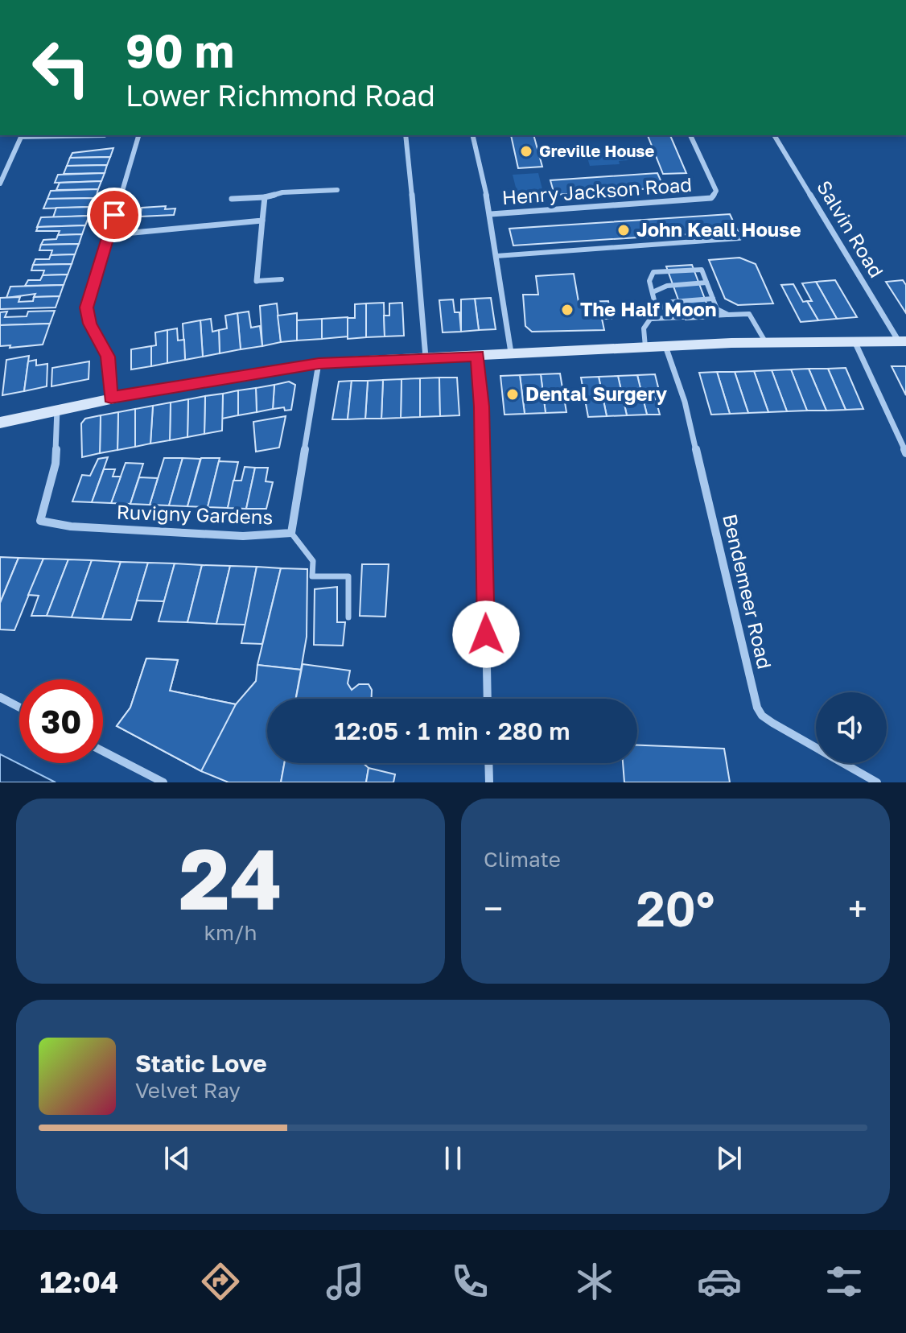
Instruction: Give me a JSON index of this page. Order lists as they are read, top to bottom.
{
  "streets": {
    "street": [
      "Henry Jackson Road",
      "Salvin Road",
      "Ruvigny Gardens",
      "Bendemeer Road"
    ]
  },
  "places": [
    "Greville House",
    "John Keall House",
    "The Half Moon",
    "Dental Surgery"
  ],
  "page": {
    "turn": ["90 m", "Lower Richmond Road"],
    "limit": "30",
    "trip": "12:05 · 1 min · 280 m",
    "tile": [
      ["24", "km/h"],
      "Climate"
    ],
    "heat": ["−", "20°", "+"],
    "song": ["Static Love", "Velvet Ray"],
    "tabs": "12:04"
  }
}
